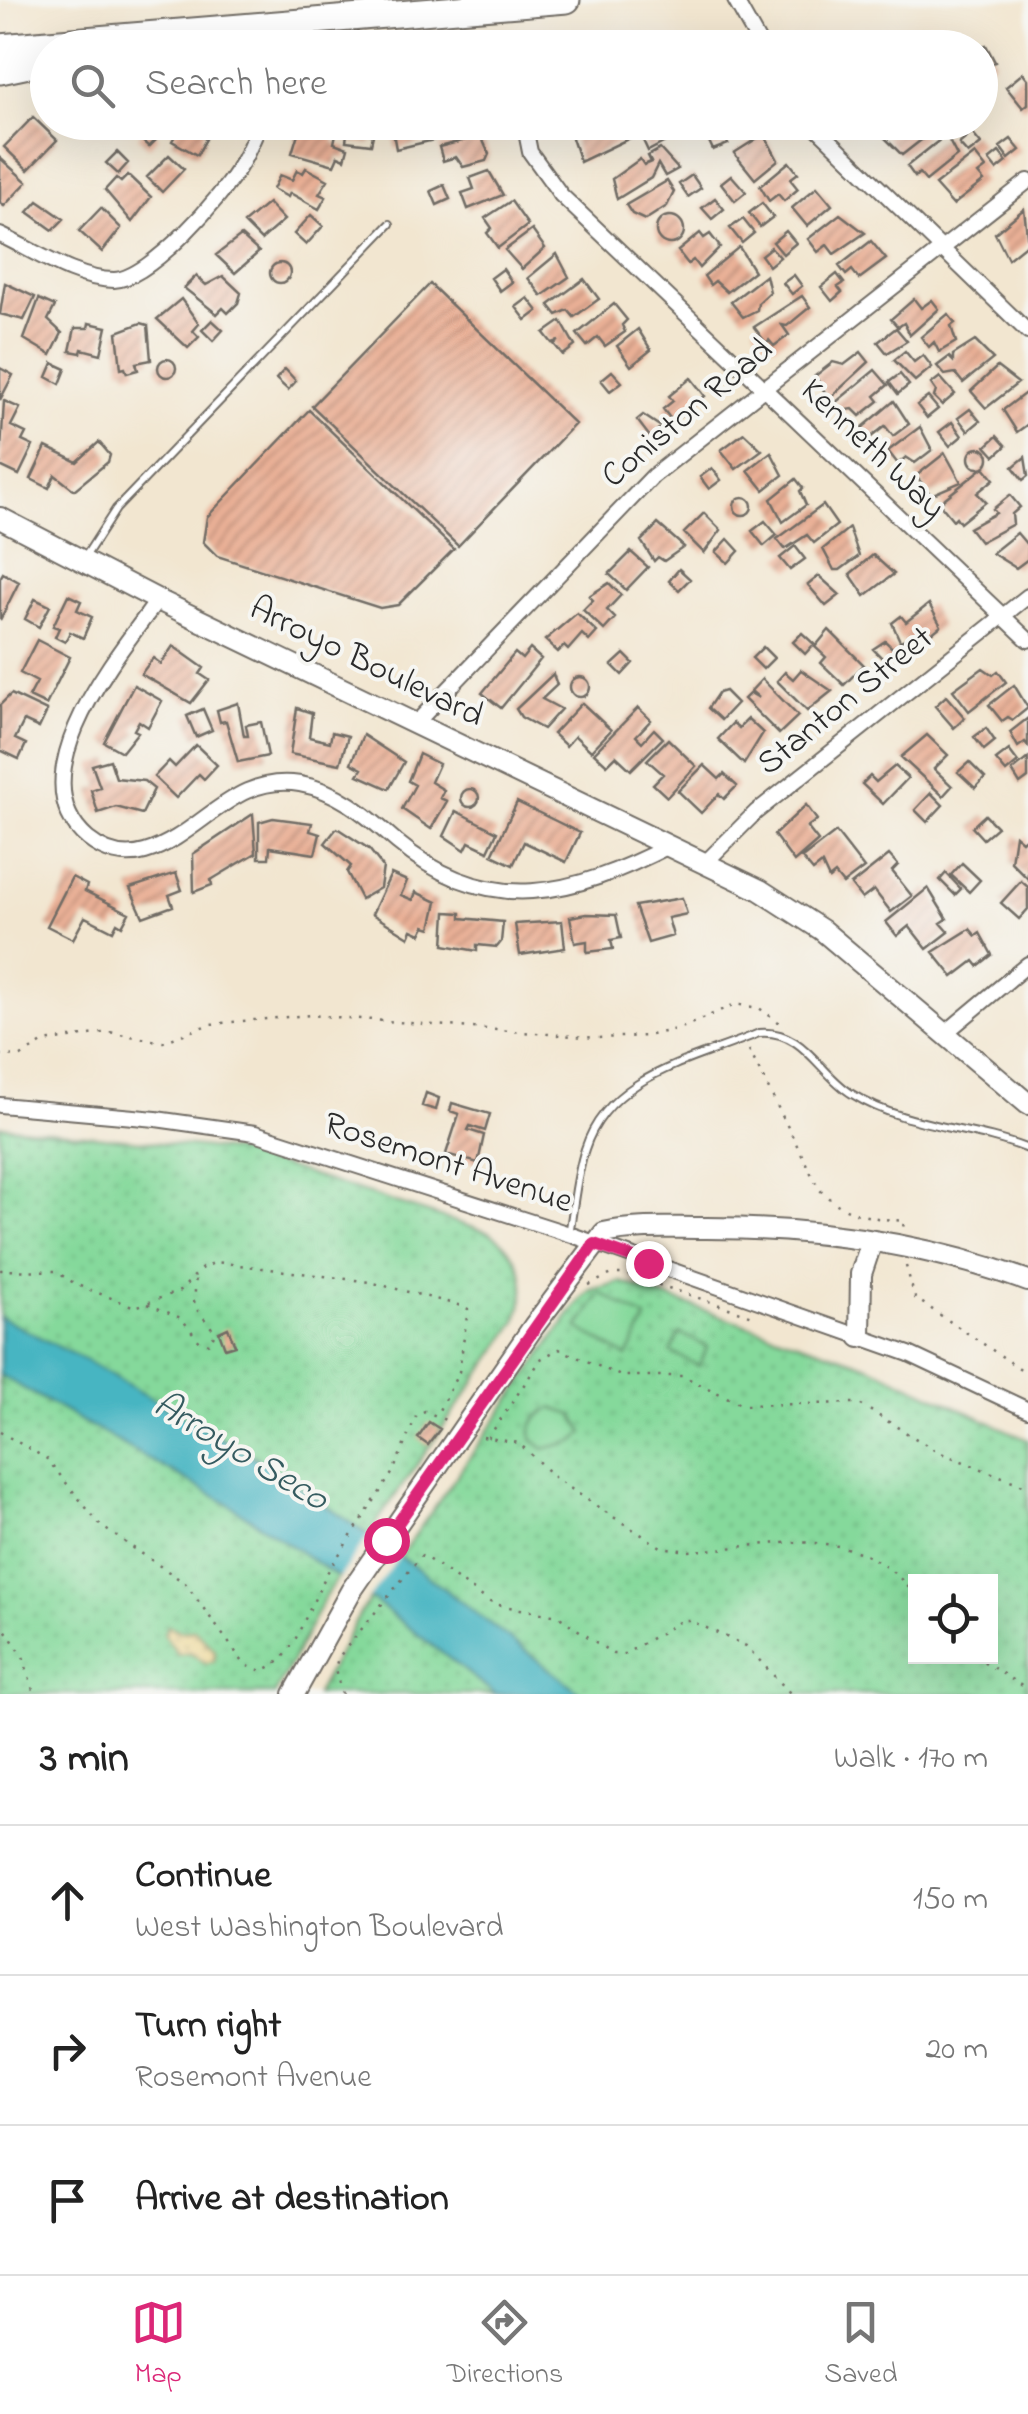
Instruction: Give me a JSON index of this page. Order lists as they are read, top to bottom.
{
  "streets": {
    "street": [
      "Coniston Road",
      "Kenneth Way",
      "Arroyo Boulevard",
      "Stanton Street",
      "Rosemont Avenue"
    ]
  },
  "crossings": [
    ["Coniston Road", "Kenneth Way"],
    ["Coniston Road", "Arroyo Boulevard"],
    ["Kenneth Way", "Stanton Street"],
    ["Arroyo Boulevard", "Stanton Street"]
  ],
  "water": ["Arroyo Seco"],
  "page": {
    "search": "Search here",
    "heading": ["3 min", "Walk · 170 m"],
    "list": [
      ["Continue", "West Washington Boulevard", "150 m"],
      ["Turn right", "Rosemont Avenue", "20 m"],
      "Arrive at destination"
    ],
    "nav": ["Map", "Directions", "Saved"]
  }
}
